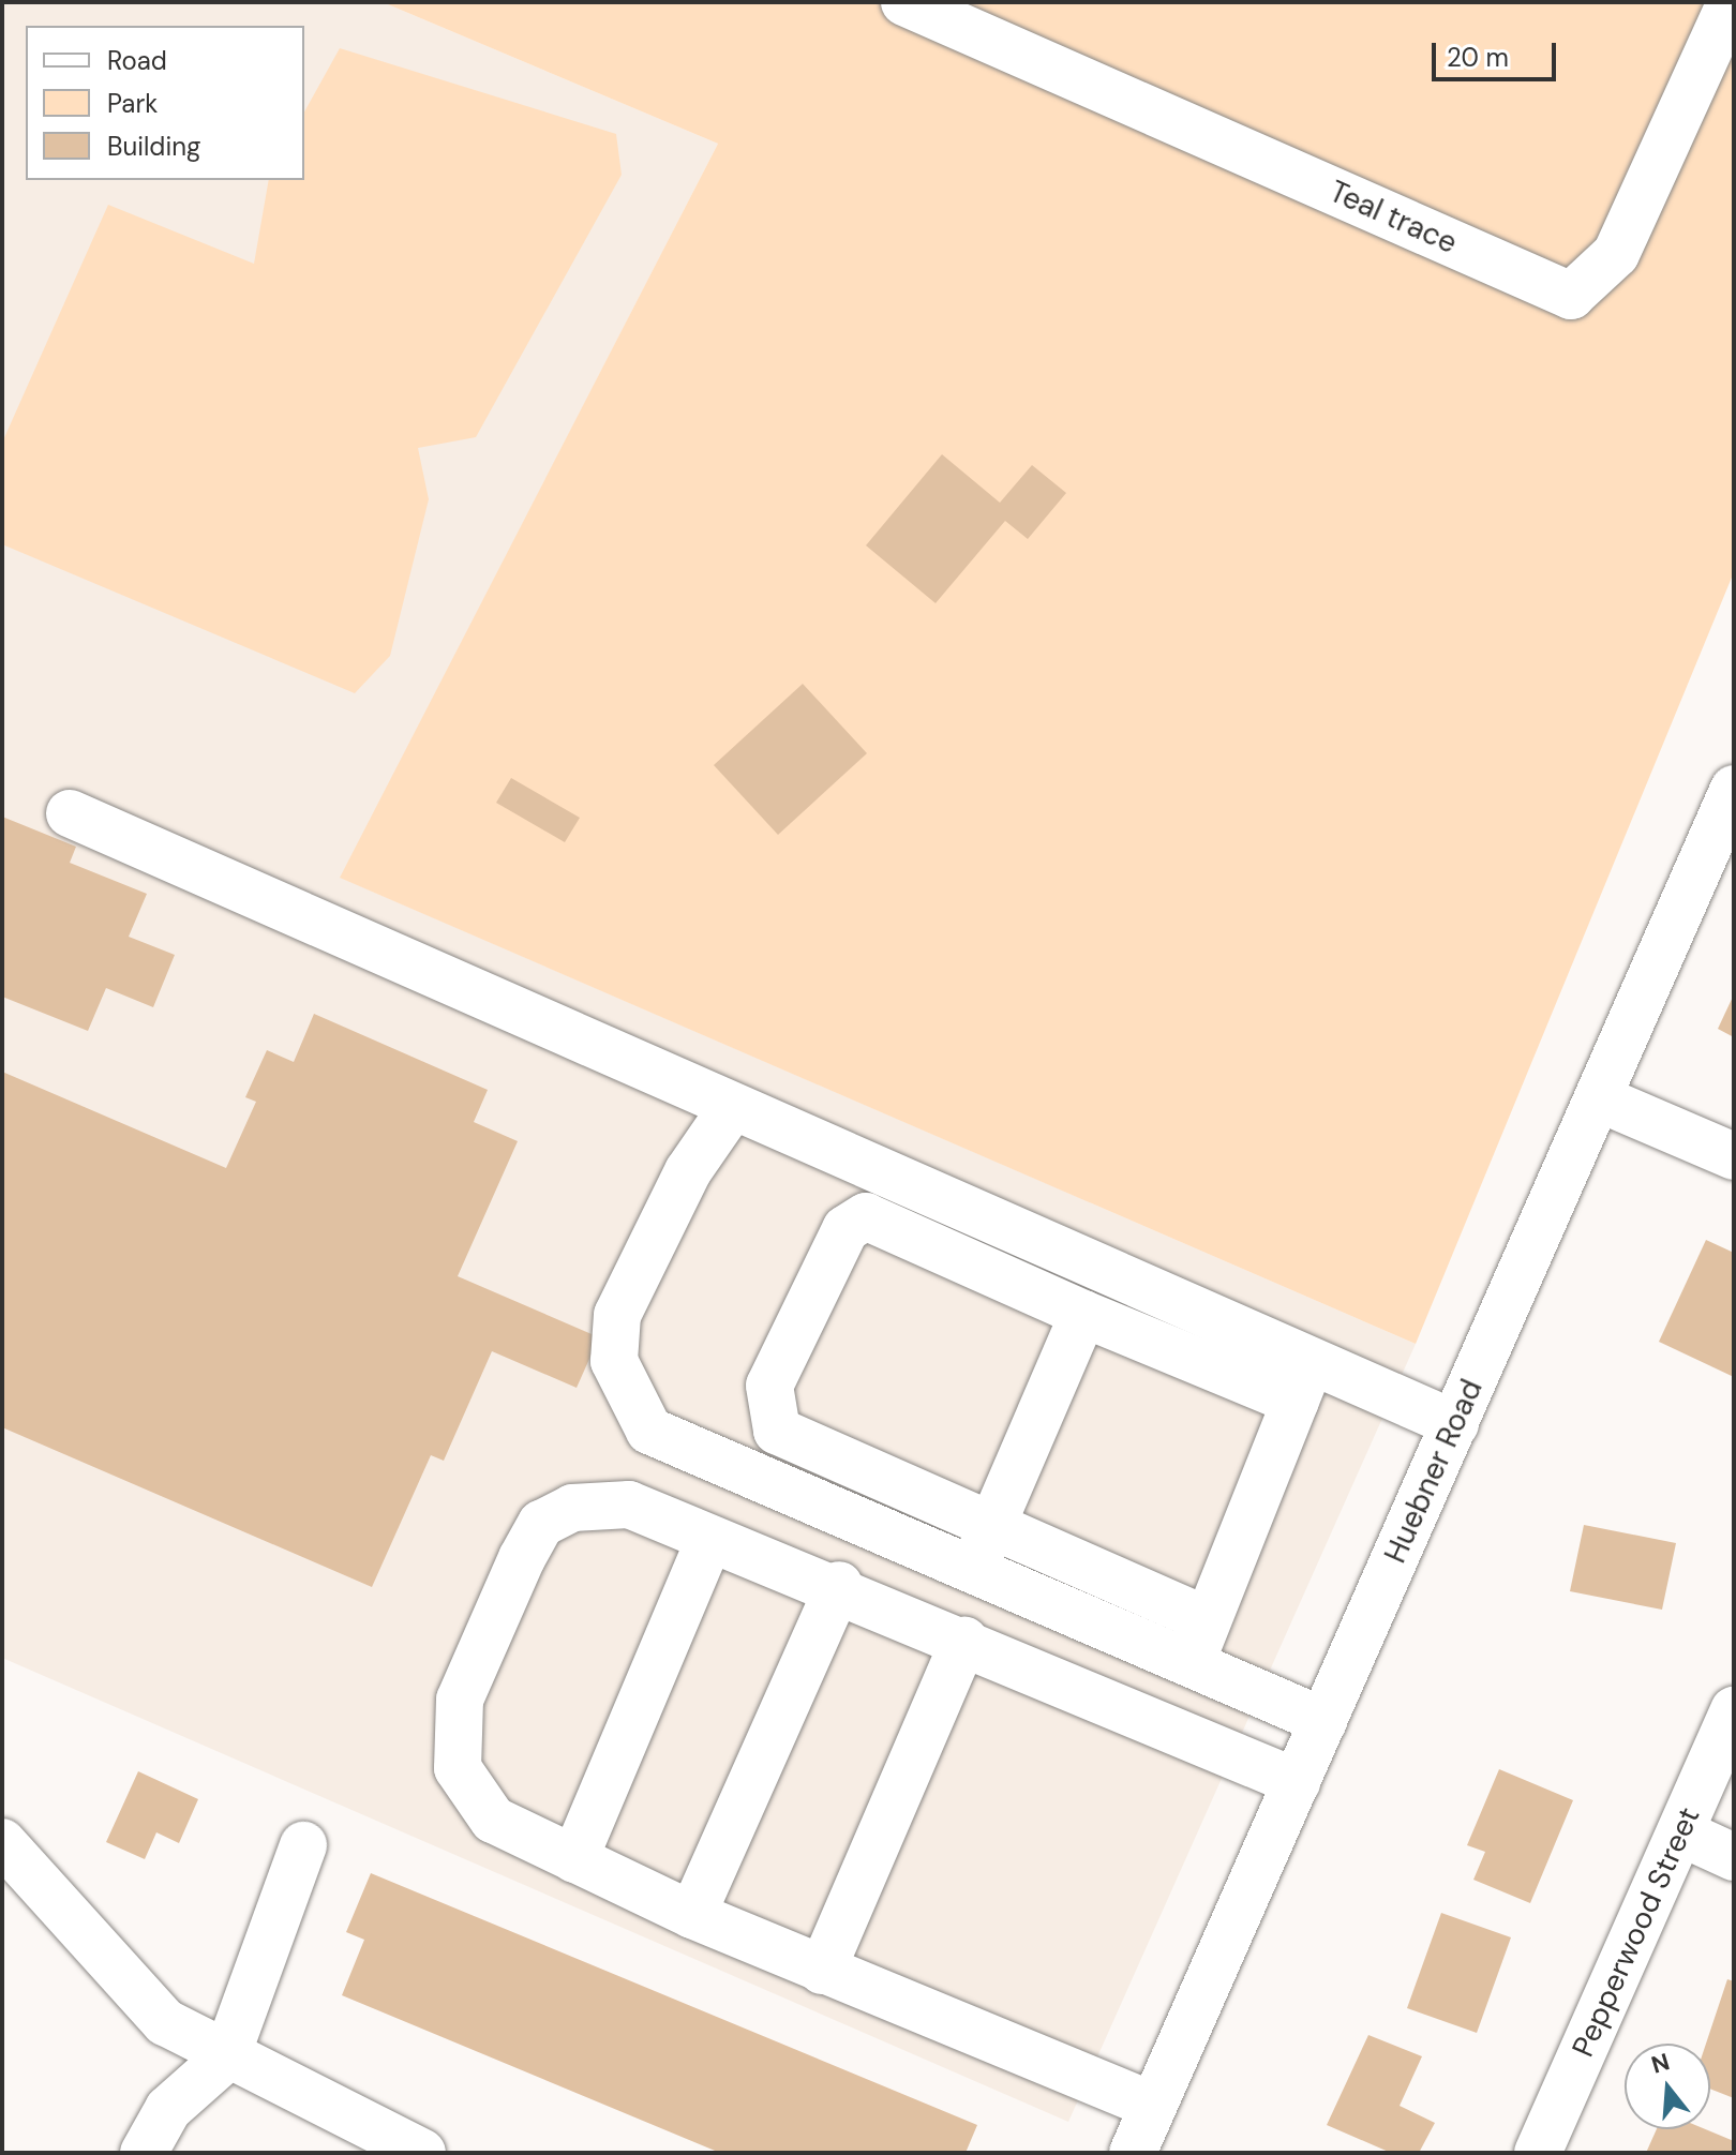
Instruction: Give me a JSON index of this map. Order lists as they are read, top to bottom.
{
  "streets": {
    "street": ["Teal trace", "Huebner Road", "Pepperwood Street"]
  },
  "legend": ["Road", "Park", "Building"],
  "scale_bar": "20 m",
  "north": "top"
}
